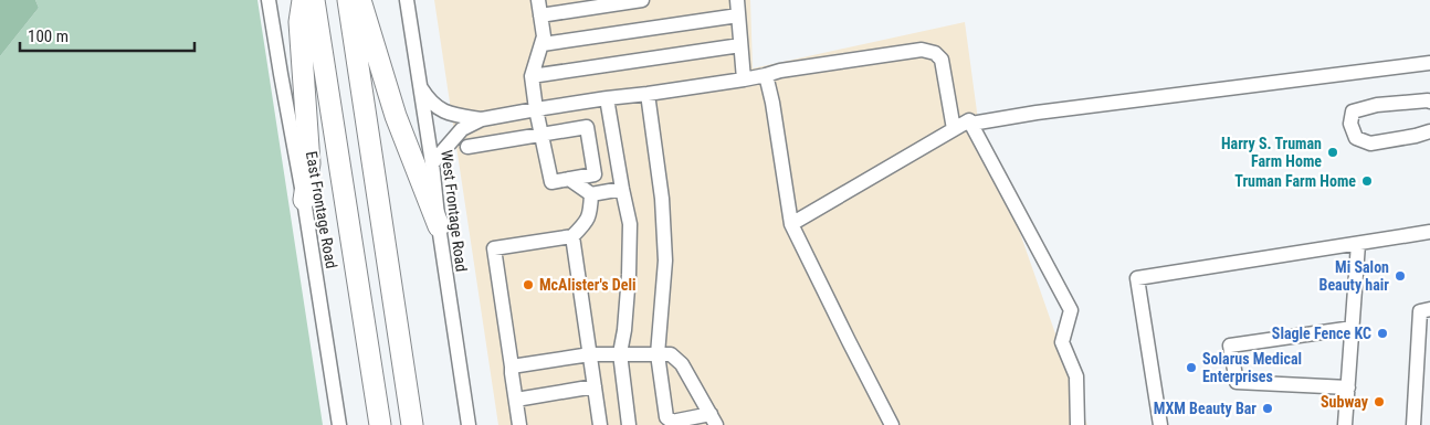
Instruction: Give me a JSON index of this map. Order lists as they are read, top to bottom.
{
  "streets": {
    "street": ["East Frontage Road", "West Frontage Road"]
  },
  "places": [
    "Harry S. Truman Farm Home",
    "Truman Farm Home",
    "Mi Salon Beauty hair",
    "McAlister's Deli",
    "Slagle Fence KC",
    "Solarus Medical Enterprises",
    "Subway",
    "MXM Beauty Bar"
  ],
  "scale_bar": "100 m"
}
